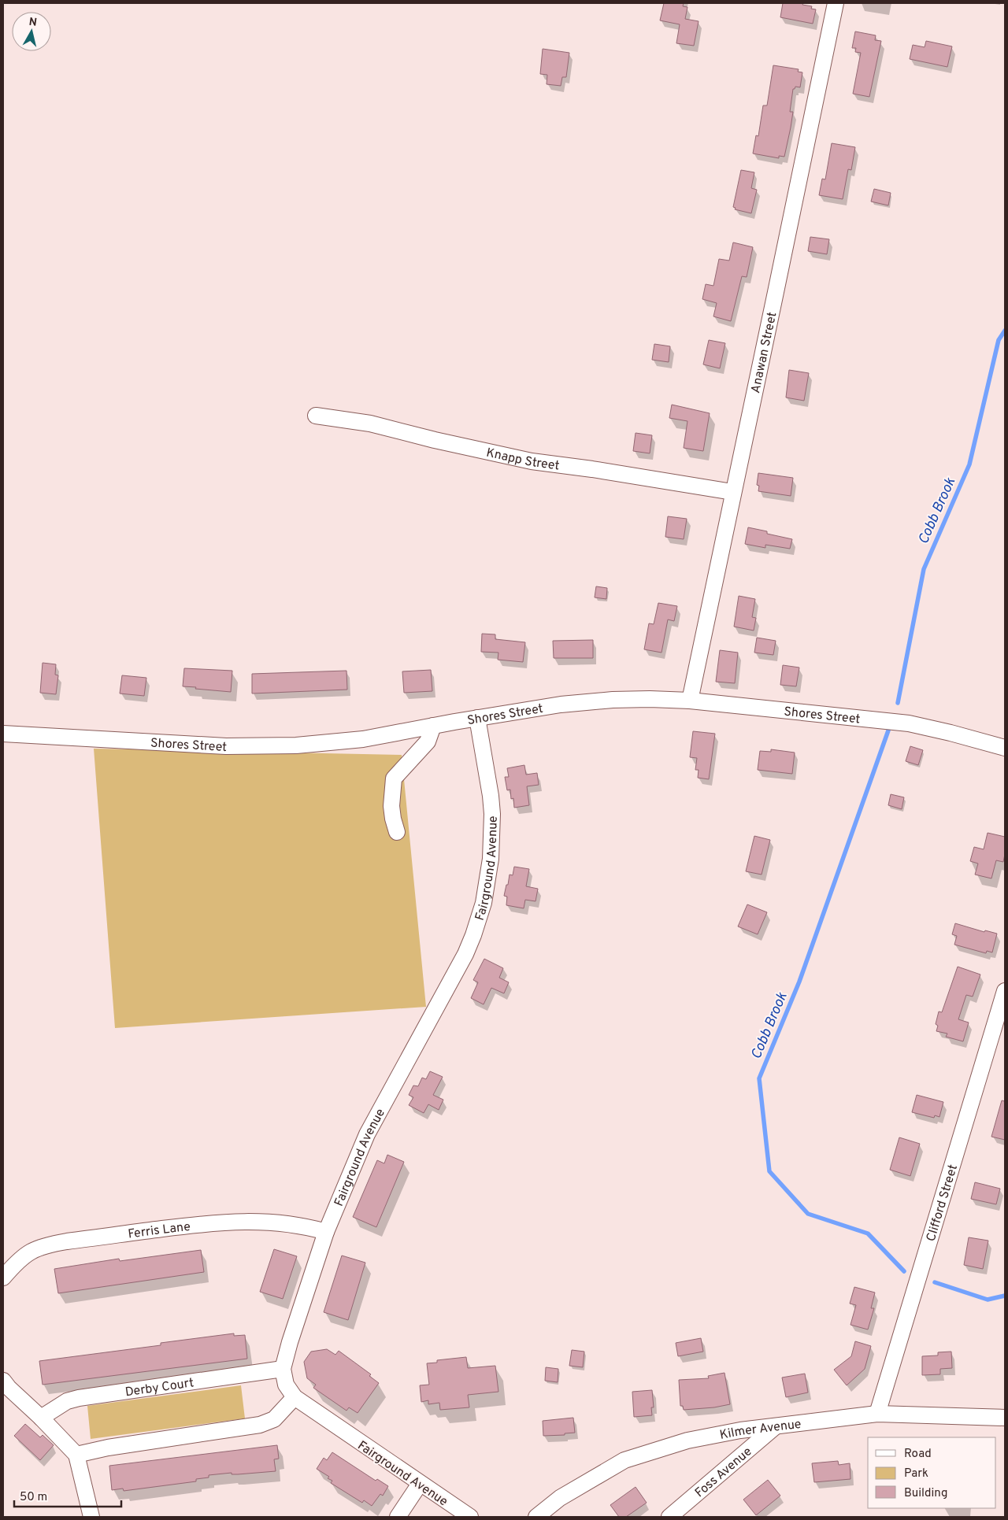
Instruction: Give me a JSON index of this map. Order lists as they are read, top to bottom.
{
  "streets": {
    "street": [
      "Anawan Street",
      "Knapp Street",
      "Shores Street",
      "Fairground Avenue",
      "Clifford Street",
      "Ferris Lane",
      "Derby Court",
      "Kilmer Avenue",
      "Foss Avenue"
    ]
  },
  "crossings": [
    ["Anawan Street", "Knapp Street"],
    ["Anawan Street", "Shores Street"],
    ["Shores Street", "Fairground Avenue"],
    ["Fairground Avenue", "Ferris Lane"],
    ["Fairground Avenue", "Derby Court"],
    ["Clifford Street", "Kilmer Avenue"],
    ["Kilmer Avenue", "Foss Avenue"]
  ],
  "water": ["Cobb Brook"],
  "legend": ["Road", "Park", "Building"],
  "scale_bar": "50 m",
  "north": "top"
}
